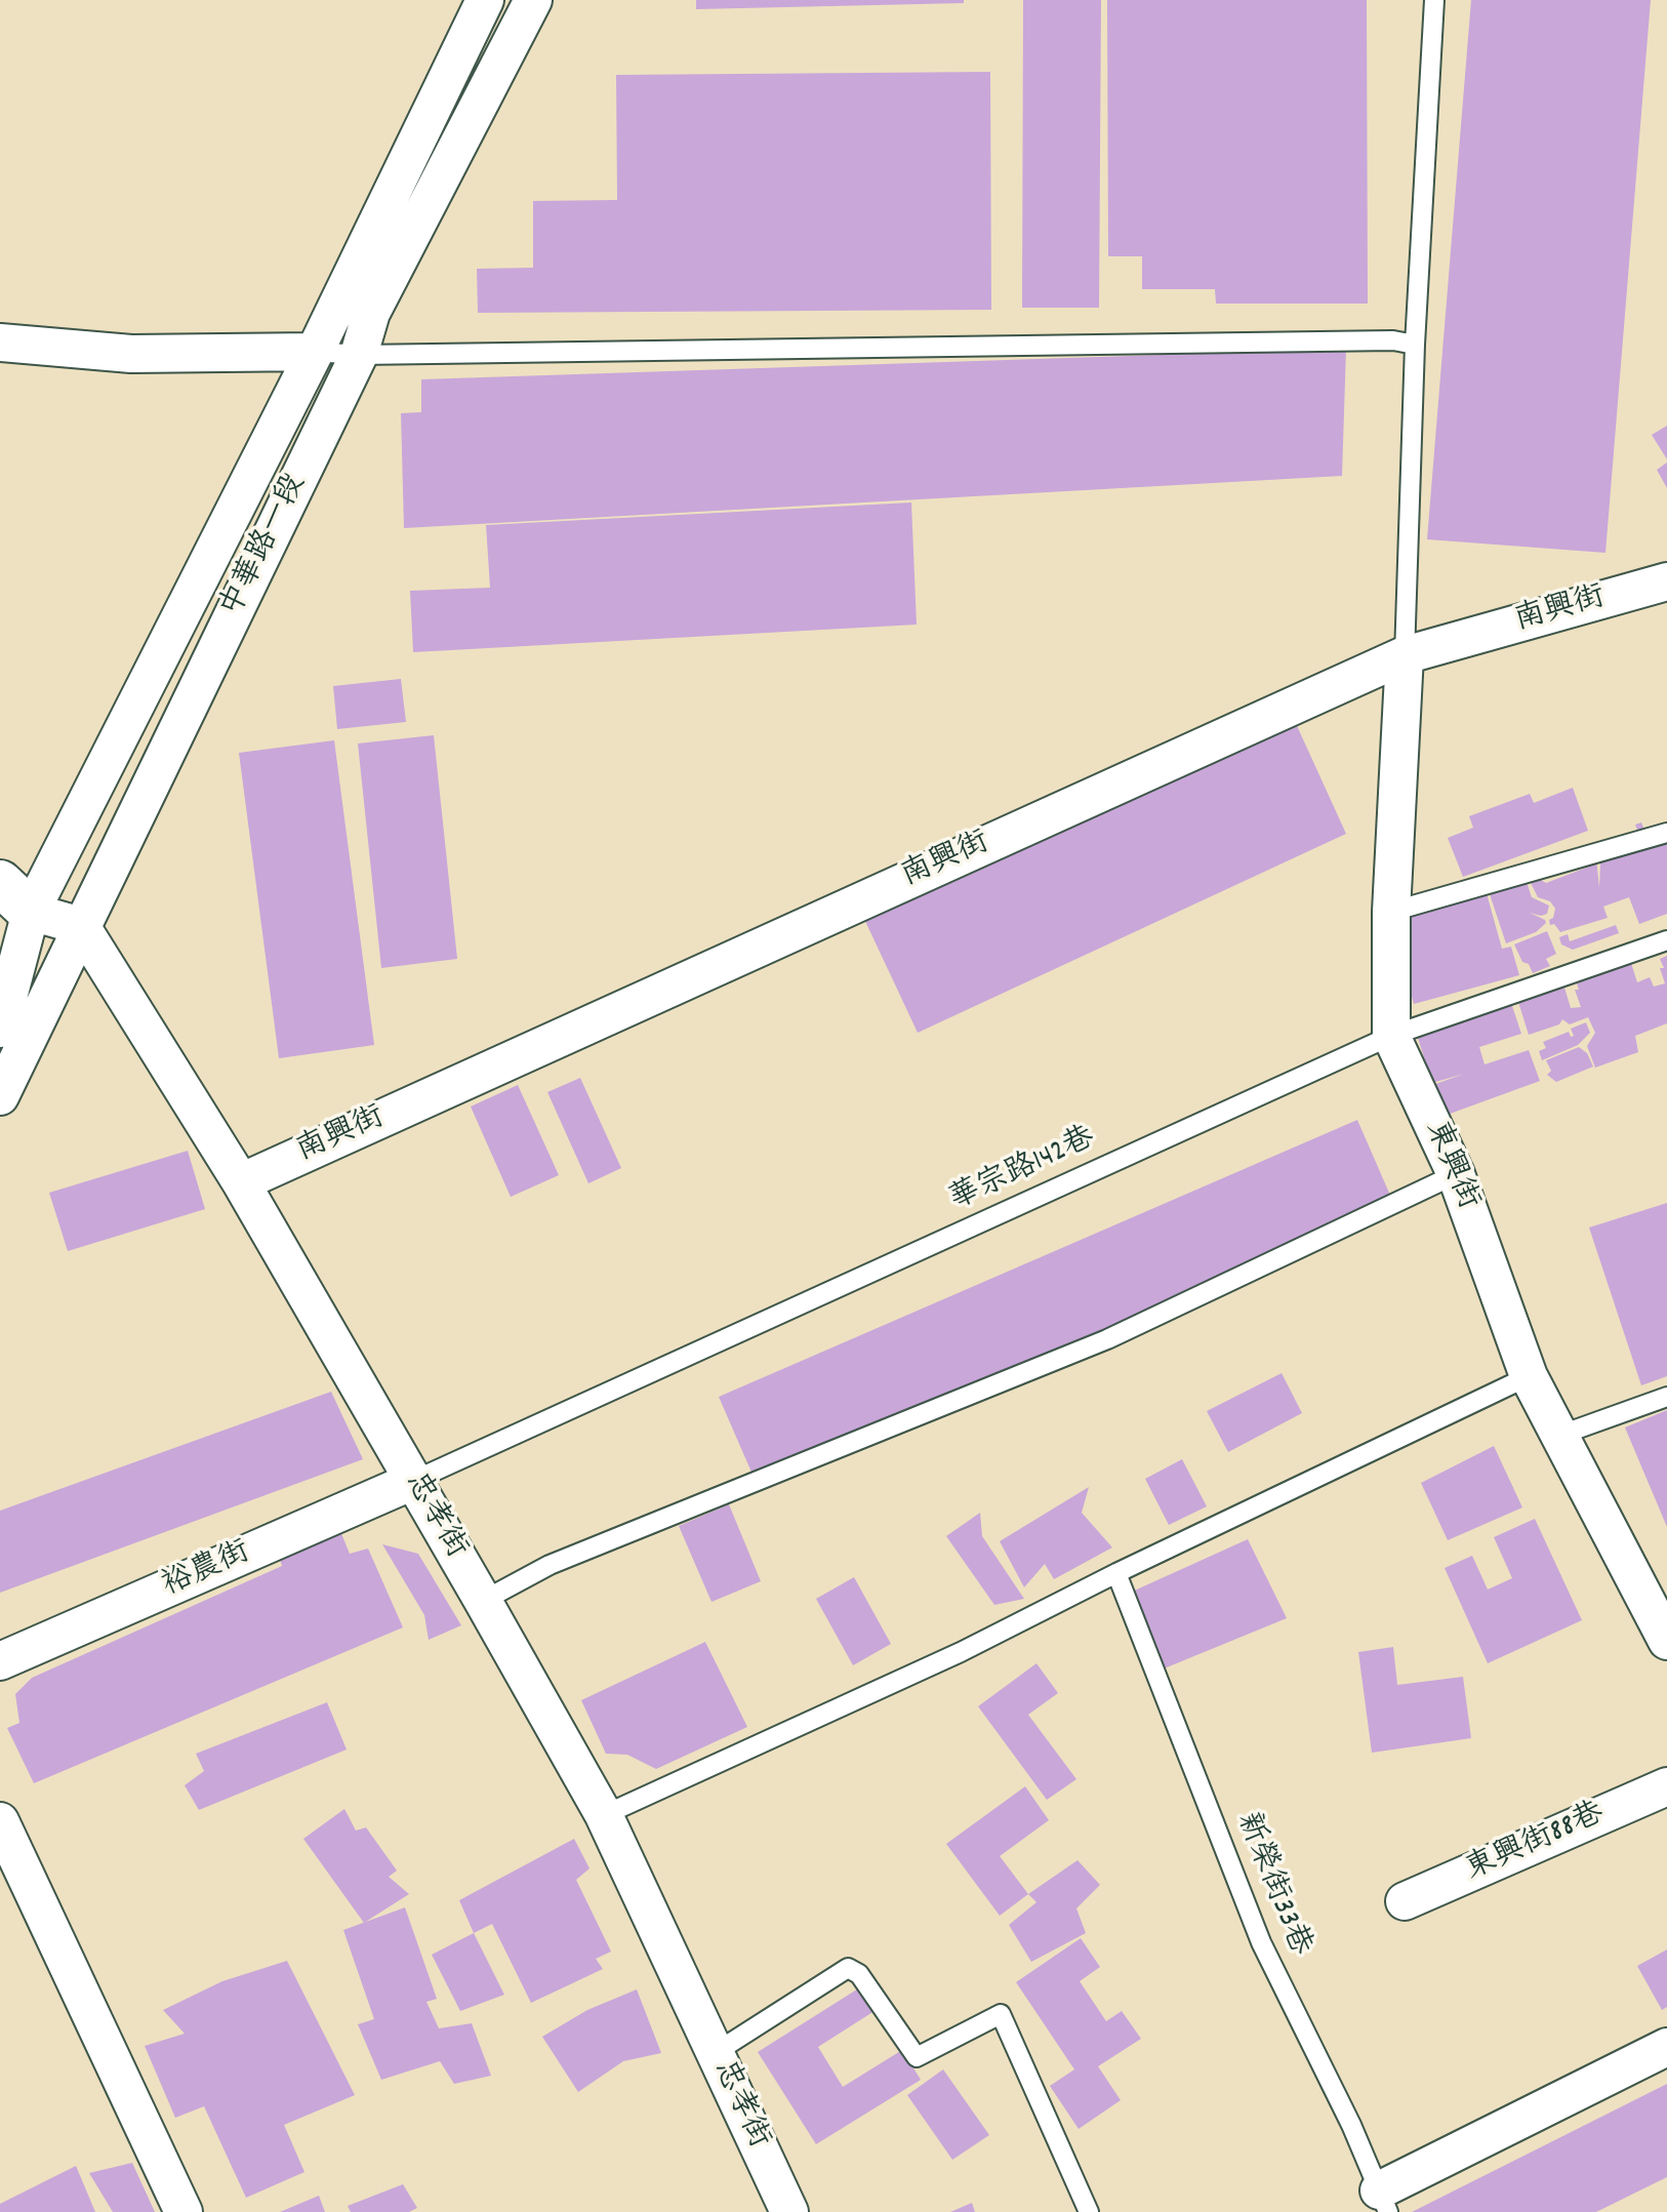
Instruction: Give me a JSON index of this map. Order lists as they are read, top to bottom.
{
  "streets": {
    "street": [
      "中華路一段",
      "南興街",
      "東興街",
      "忠孝街",
      "裕農街",
      "東興街88巷"
    ],
    "lane": ["華宗路142巷", "新榮街33巷"]
  },
  "crossings": [
    ["中華路一段", "忠孝街"],
    ["南興街", "東興街"],
    ["南興街", "忠孝街"],
    ["東興街", "華宗路142巷"],
    ["華宗路142巷", "忠孝街"],
    ["華宗路142巷", "裕農街"],
    ["忠孝街", "裕農街"]
  ]
}
